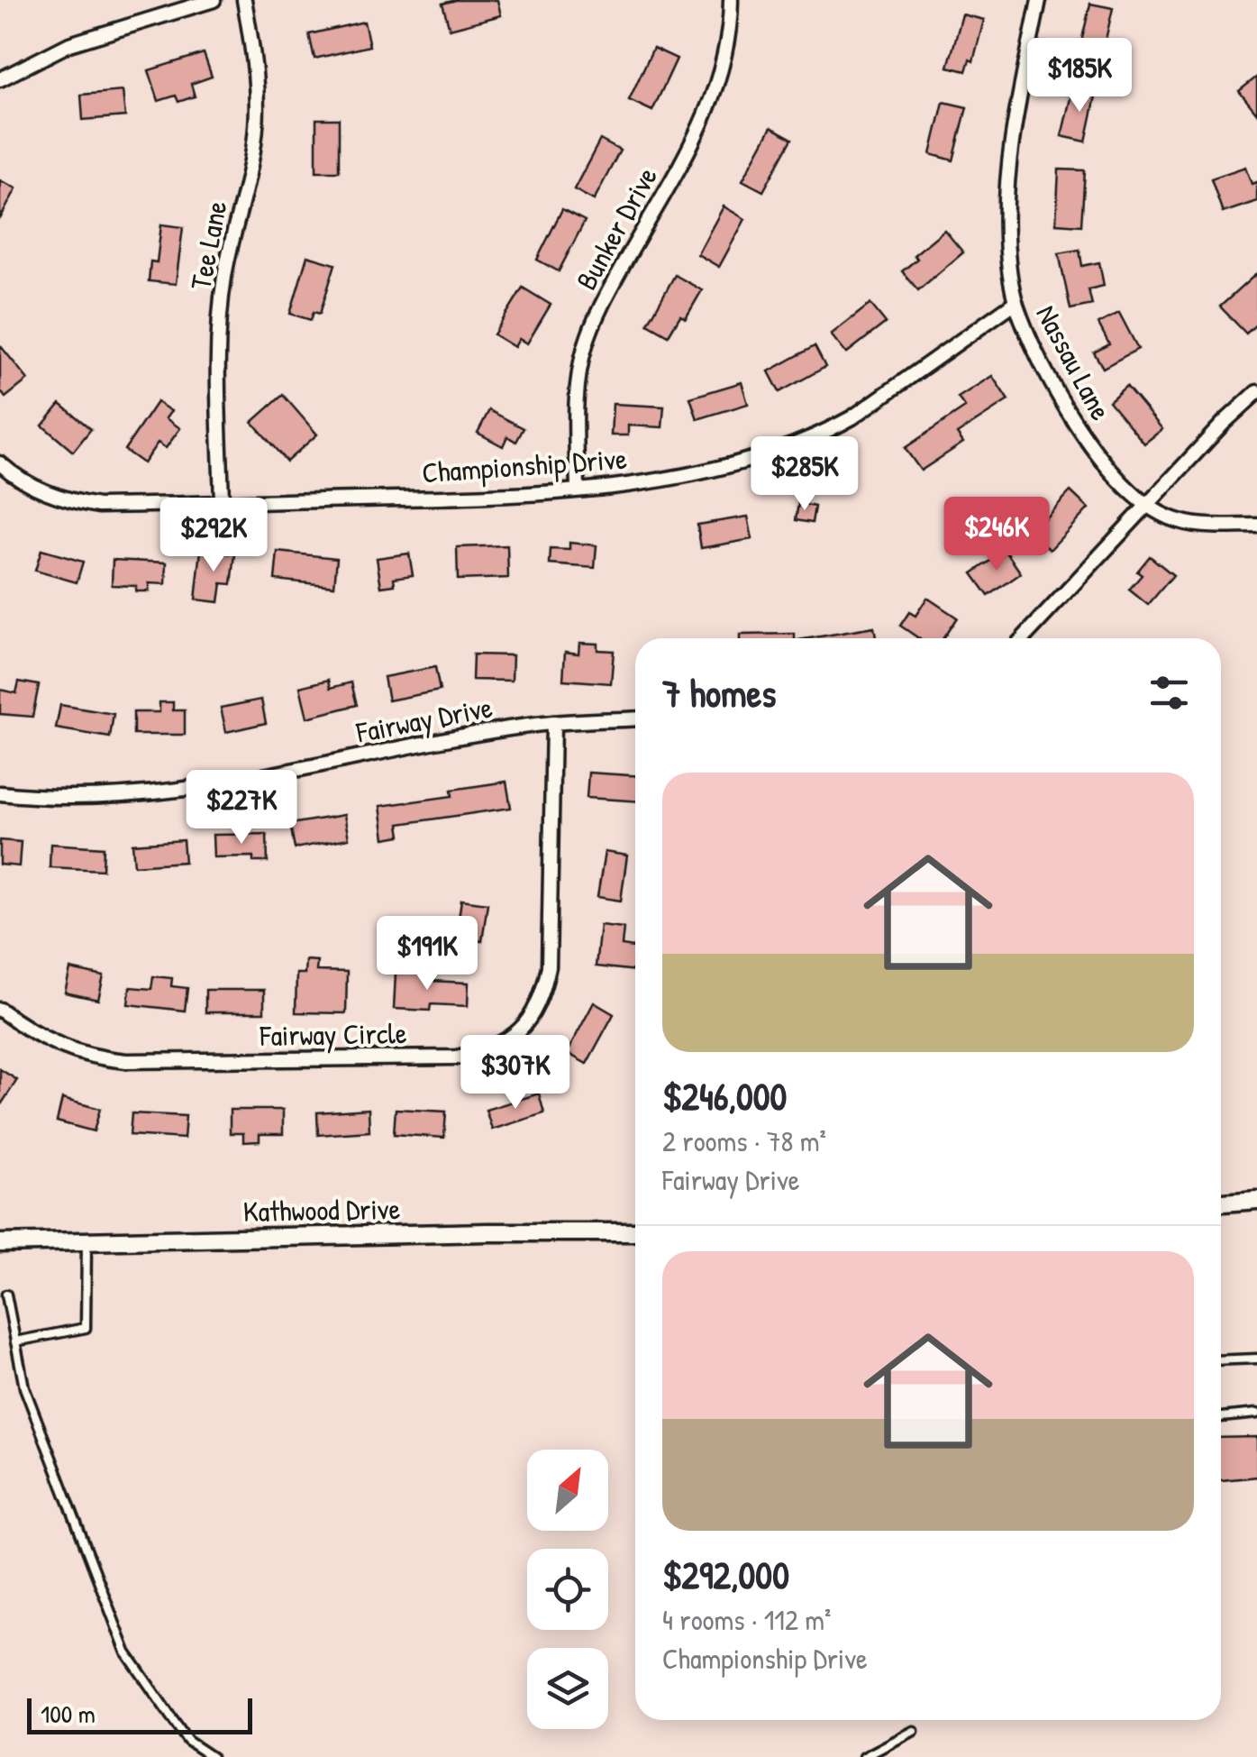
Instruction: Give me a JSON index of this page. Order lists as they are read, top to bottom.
{
  "streets": {
    "street": [
      "Bunker Drive",
      "Tee Lane",
      "Nassau Lane",
      "Championship Drive",
      "Fairway Drive",
      "Fairway Circle",
      "Kathwood Drive"
    ]
  },
  "crossings": [
    ["Bunker Drive", "Championship Drive"],
    ["Tee Lane", "Championship Drive"],
    ["Nassau Lane", "Championship Drive"],
    ["Fairway Drive", "Fairway Circle"]
  ],
  "scale_bar": "100 m",
  "north": "top right",
  "page": {
    "price": [
      "$185K",
      "$285K",
      "$246K",
      "$292K",
      "$227K",
      "$191K",
      "$307K"
    ],
    "heading": "7 homes",
    "list": [
      {
        "name": "$246,000",
        "note": "2 rooms · 78 m² · Fairway Drive"
      },
      {
        "name": "$292,000",
        "note": "4 rooms · 112 m² · Championship Drive"
      }
    ],
    "scale": "100 m"
  }
}
